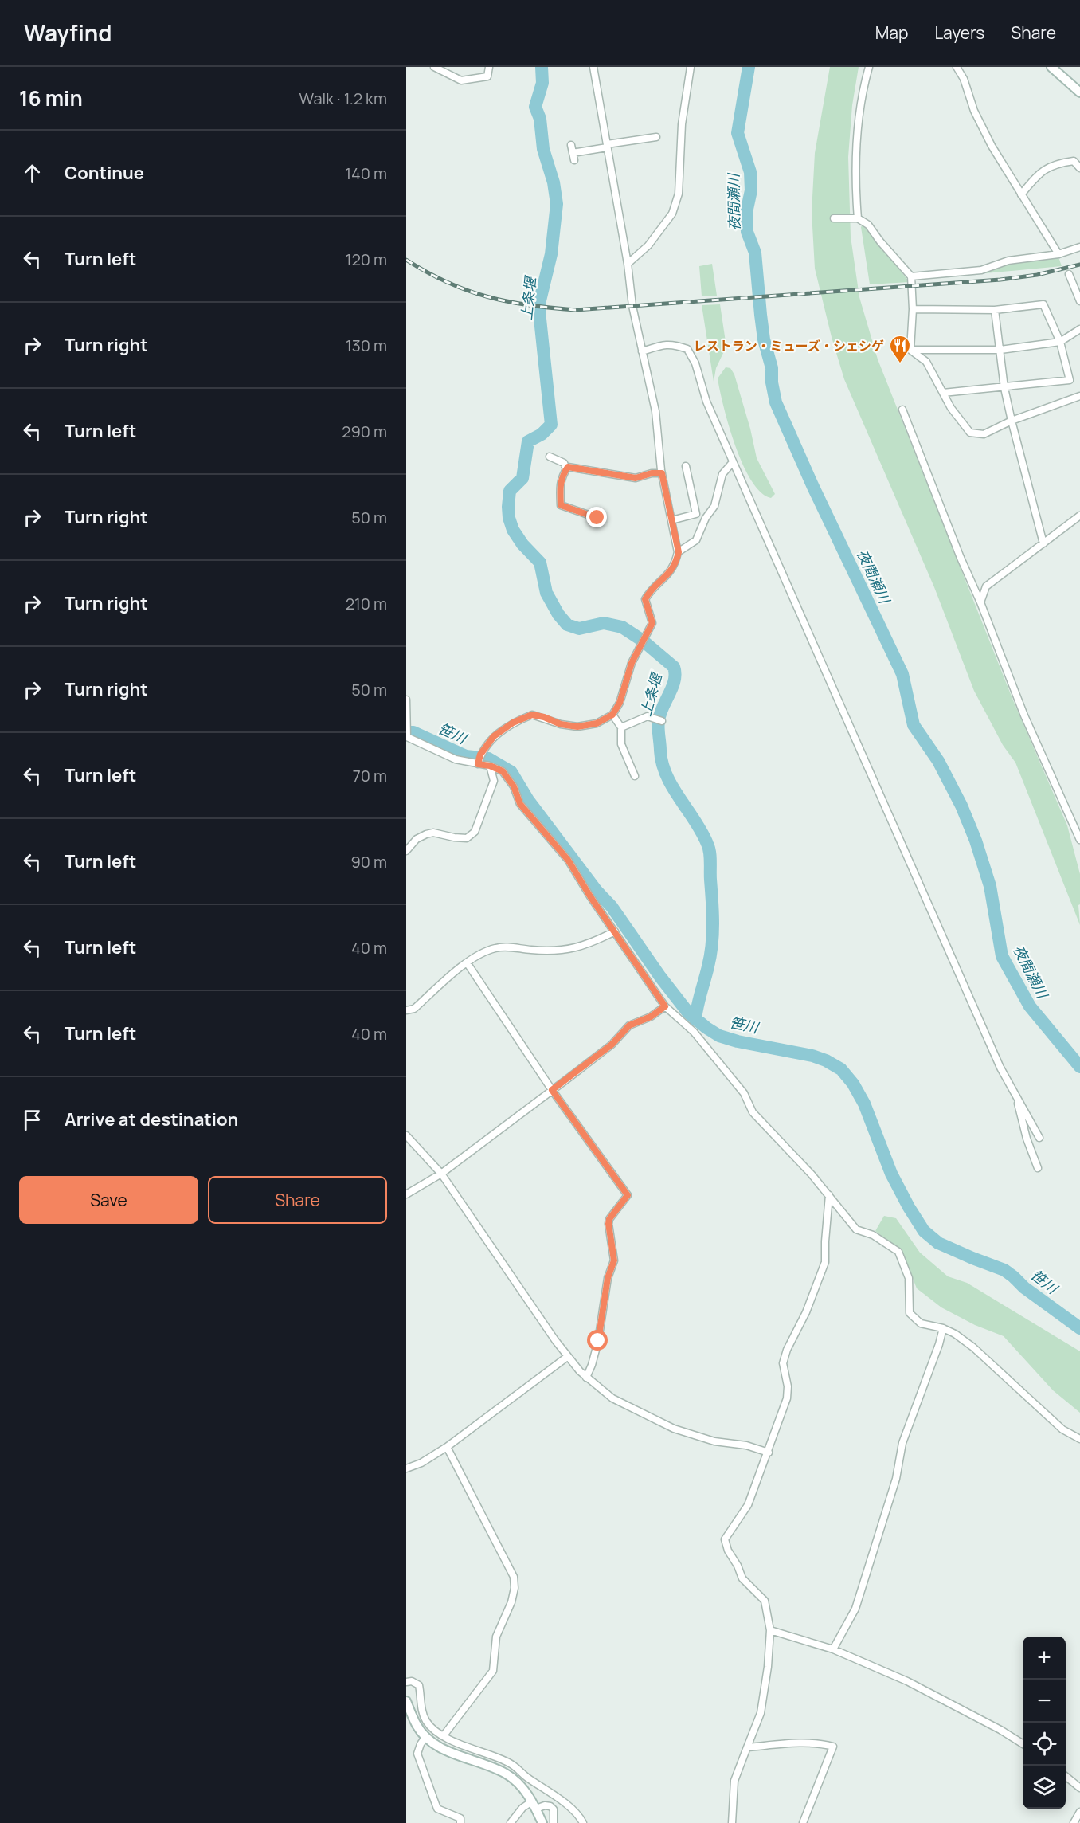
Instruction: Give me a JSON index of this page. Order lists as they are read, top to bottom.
{
  "water": ["夜間瀬川", "上条堰", "笹川"],
  "places": {
    "restaurant": ["レストラン・ミューズ・シェシゲ"]
  },
  "page": {
    "header": "Wayfind",
    "nav": ["Map", "Layers", "Share"],
    "heading": ["16 min", "Walk · 1.2 km"],
    "list": [
      ["Continue", "140 m"],
      ["Turn left", "120 m"],
      ["Turn right", "130 m"],
      ["Turn left", "290 m"],
      ["Turn right", "50 m"],
      ["Turn right", "210 m"],
      ["Turn right", "50 m"],
      ["Turn left", "70 m"],
      ["Turn left", "90 m"],
      ["Turn left", "40 m"],
      ["Turn left", "40 m"],
      "Arrive at destination"
    ],
    "buttons": ["Save", "Share"],
    "map_buttons": ["+", "−"]
  }
}
